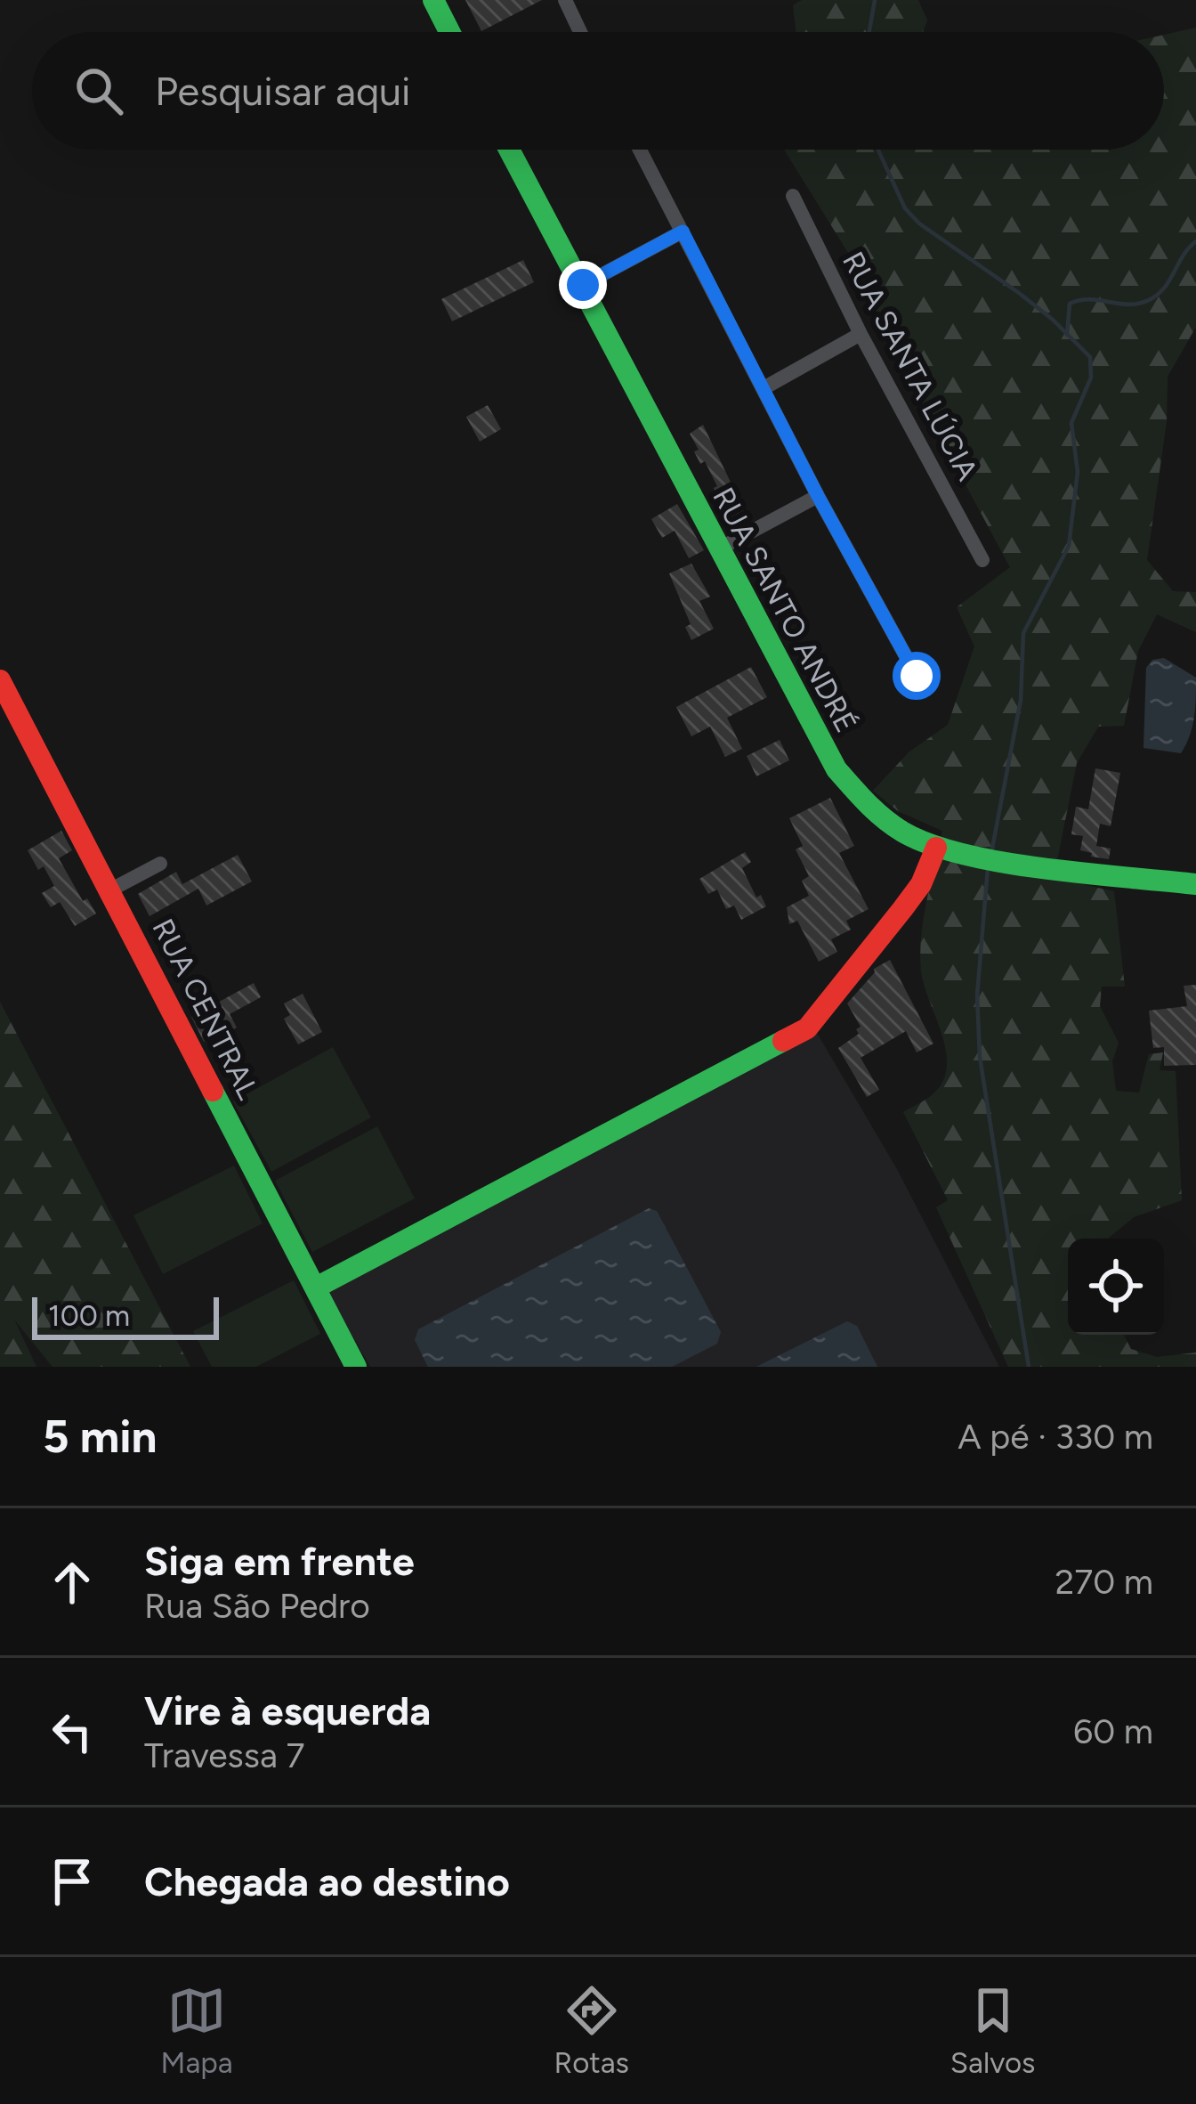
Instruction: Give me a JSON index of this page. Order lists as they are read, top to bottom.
{
  "streets": {
    "street": ["RUA SANTA LÚCIA", "RUA SANTO ANDRÉ", "RUA CENTRAL"]
  },
  "scale_bar": "100 m",
  "page": {
    "search": "Pesquisar aqui",
    "scale": "100 m",
    "heading": ["5 min", "A pé · 330 m"],
    "list": [
      ["Siga em frente", "Rua São Pedro", "270 m"],
      ["Vire à esquerda", "Travessa 7", "60 m"],
      "Chegada ao destino"
    ],
    "nav": ["Mapa", "Rotas", "Salvos"]
  }
}
